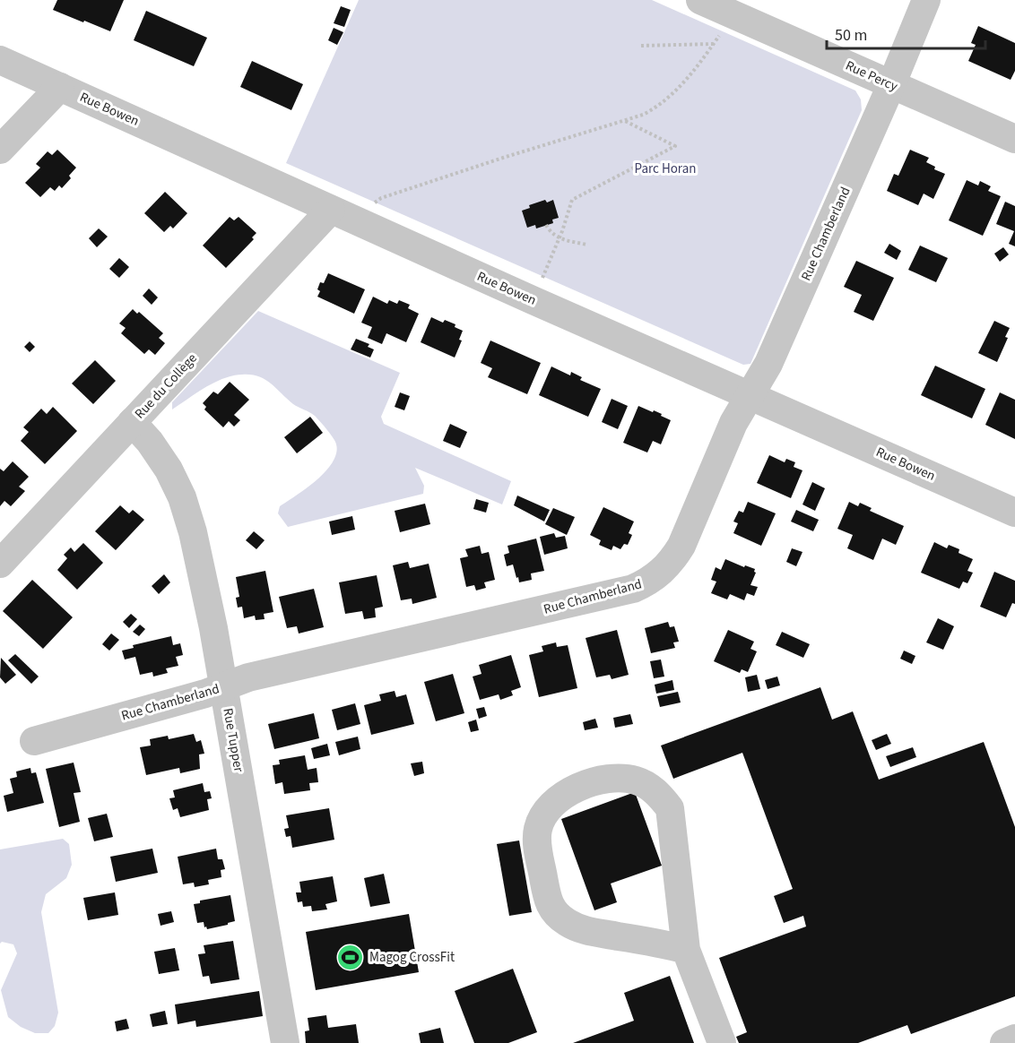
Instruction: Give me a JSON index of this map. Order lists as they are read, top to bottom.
{
  "streets": {
    "street": [
      "Rue Percy",
      "Rue Bowen",
      "Rue Chamberland",
      "Rue du Collège",
      "Rue Tupper"
    ]
  },
  "crossings": [
    ["Rue Percy", "Rue Chamberland"],
    ["Rue Bowen", "Rue Chamberland"],
    ["Rue Bowen", "Rue du Collège"],
    ["Rue Chamberland", "Rue Tupper"],
    ["Rue du Collège", "Rue Tupper"]
  ],
  "parks": ["Parc Horan"],
  "places": {
    "sports": ["Magog CrossFit"]
  },
  "scale_bar": "50 m"
}
